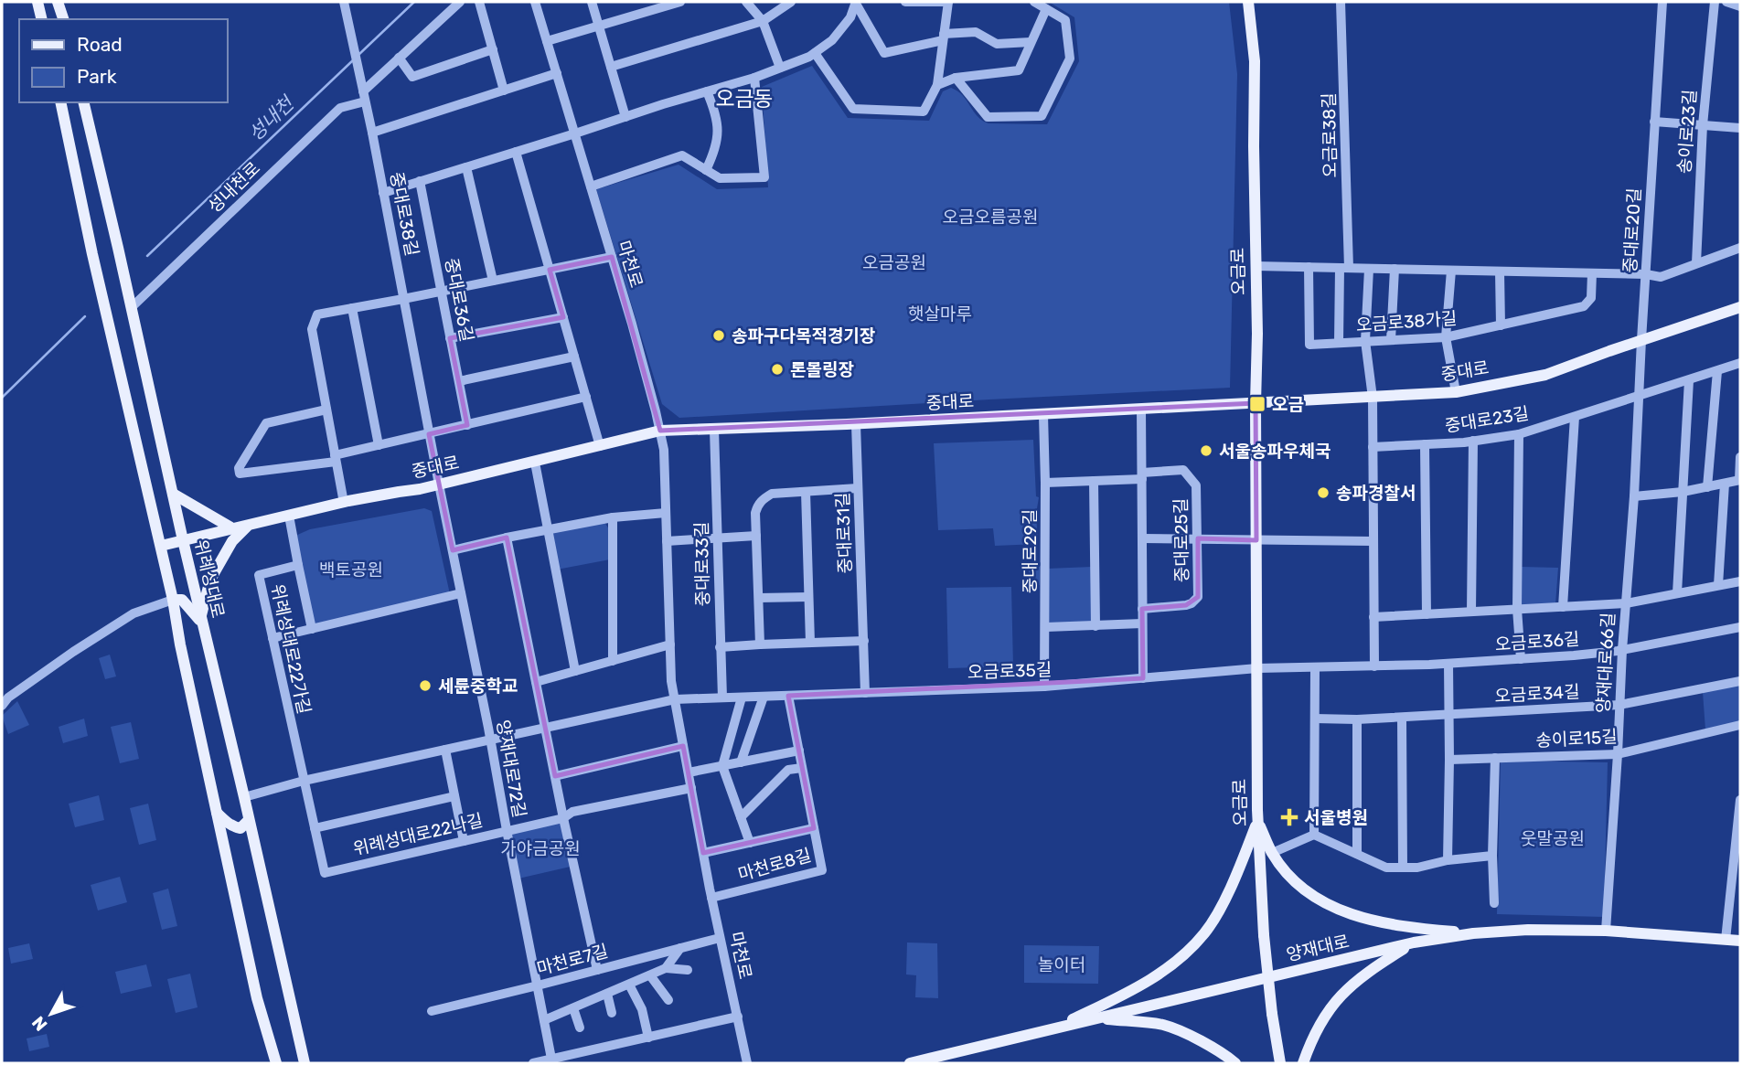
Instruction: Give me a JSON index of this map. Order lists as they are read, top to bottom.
{
  "streets": {
    "main road": [
      "오금로",
      "중대로",
      "위례성대로",
      "양재대로"
    ],
    "street": [
      "송이로23길",
      "오금로38길",
      "성내천로",
      "중대로38길",
      "중대로20길",
      "마천로",
      "중대로36길",
      "오금로38가길",
      "중대로23길",
      "중대로31길",
      "중대로25길",
      "중대로29길",
      "중대로33길",
      "오금로36길",
      "위례성대로22가길",
      "양재대로66길",
      "오금로35길",
      "오금로34길",
      "송이로15길",
      "양재대로72길",
      "위례성대로22나길",
      "마천로8길",
      "마천로7길"
    ]
  },
  "crossings": [
    ["오금로38길", "오금로38가길"],
    ["성내천로", "중대로38길"],
    ["성내천로", "위례성대로"],
    ["중대로38길", "중대로"],
    ["중대로38길", "양재대로72길"],
    ["중대로20길", "중대로"],
    ["중대로20길", "양재대로66길"],
    ["마천로", "중대로"],
    ["마천로", "오금로35길"],
    ["마천로", "마천로8길"],
    ["마천로", "마천로7길"],
    ["오금로", "중대로"],
    ["오금로", "오금로36길"],
    ["오금로", "오금로35길"],
    ["중대로", "중대로31길"],
    ["중대로", "중대로29길"],
    ["중대로", "중대로33길"],
    ["중대로", "위례성대로"],
    ["중대로", "위례성대로22가길"],
    ["중대로", "양재대로66길"],
    ["중대로", "양재대로72길"],
    ["중대로23길", "양재대로66길"],
    ["중대로31길", "오금로35길"],
    ["중대로25길", "중대로29길"],
    ["중대로29길", "오금로35길"],
    ["중대로33길", "오금로35길"],
    ["위례성대로", "오금로35길"],
    ["오금로36길", "양재대로66길"],
    ["오금로36길", "오금로35길"],
    ["위례성대로22가길", "오금로35길"],
    ["위례성대로22가길", "위례성대로22나길"],
    ["양재대로66길", "오금로34길"],
    ["양재대로66길", "송이로15길"],
    ["양재대로66길", "양재대로"],
    ["오금로35길", "양재대로72길"],
    ["오금로35길", "위례성대로22나길"],
    ["오금로35길", "마천로8길"],
    ["양재대로72길", "위례성대로22나길"],
    ["양재대로72길", "마천로7길"]
  ],
  "districts": ["오금동"],
  "water": ["성내천"],
  "parks": [
    "오금오름공원",
    "오금공원",
    "햇살마루",
    "백토공원",
    "웃말공원",
    "가야금공원",
    "놀이터"
  ],
  "places": {
    "other": [
      "송파구다목적경기장",
      "론볼링장",
      "서울송파우체국",
      "송파경찰서",
      "세륜중학교"
    ],
    "transit": ["오금"],
    "health": ["서울병원"]
  },
  "legend": ["Road", "Park"],
  "north": "bottom left"
}
